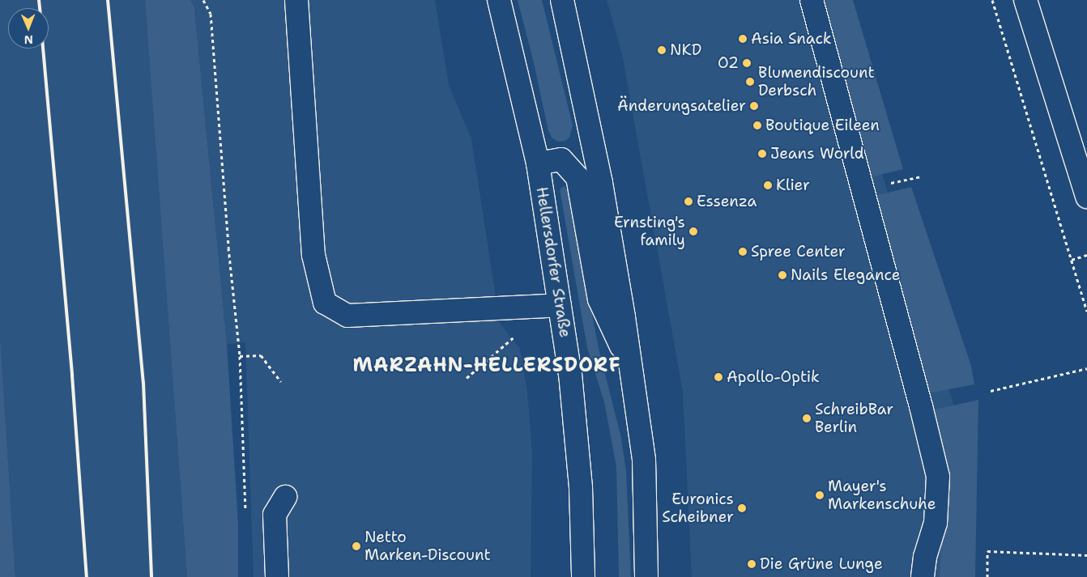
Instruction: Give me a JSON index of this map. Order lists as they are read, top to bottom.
{
  "streets": {
    "main road": ["Hellersdorfer Straße"]
  },
  "districts": ["MARZAHN-HELLERSDORF"],
  "places": [
    "Asia Snack",
    "NKD",
    "O2",
    "Blumendiscount Derbsch",
    "Änderungsatelier",
    "Boutique Eileen",
    "Jeans World",
    "Klier",
    "Essenza",
    "Ernsting's family",
    "Spree Center",
    "Nails Elegance",
    "Apollo-Optik",
    "SchreibBar Berlin",
    "Mayer's Markenschuhe",
    "Euronics Scheibner",
    "Netto Marken-Discount",
    "Die Grüne Lunge"
  ],
  "north": "bottom"
}
